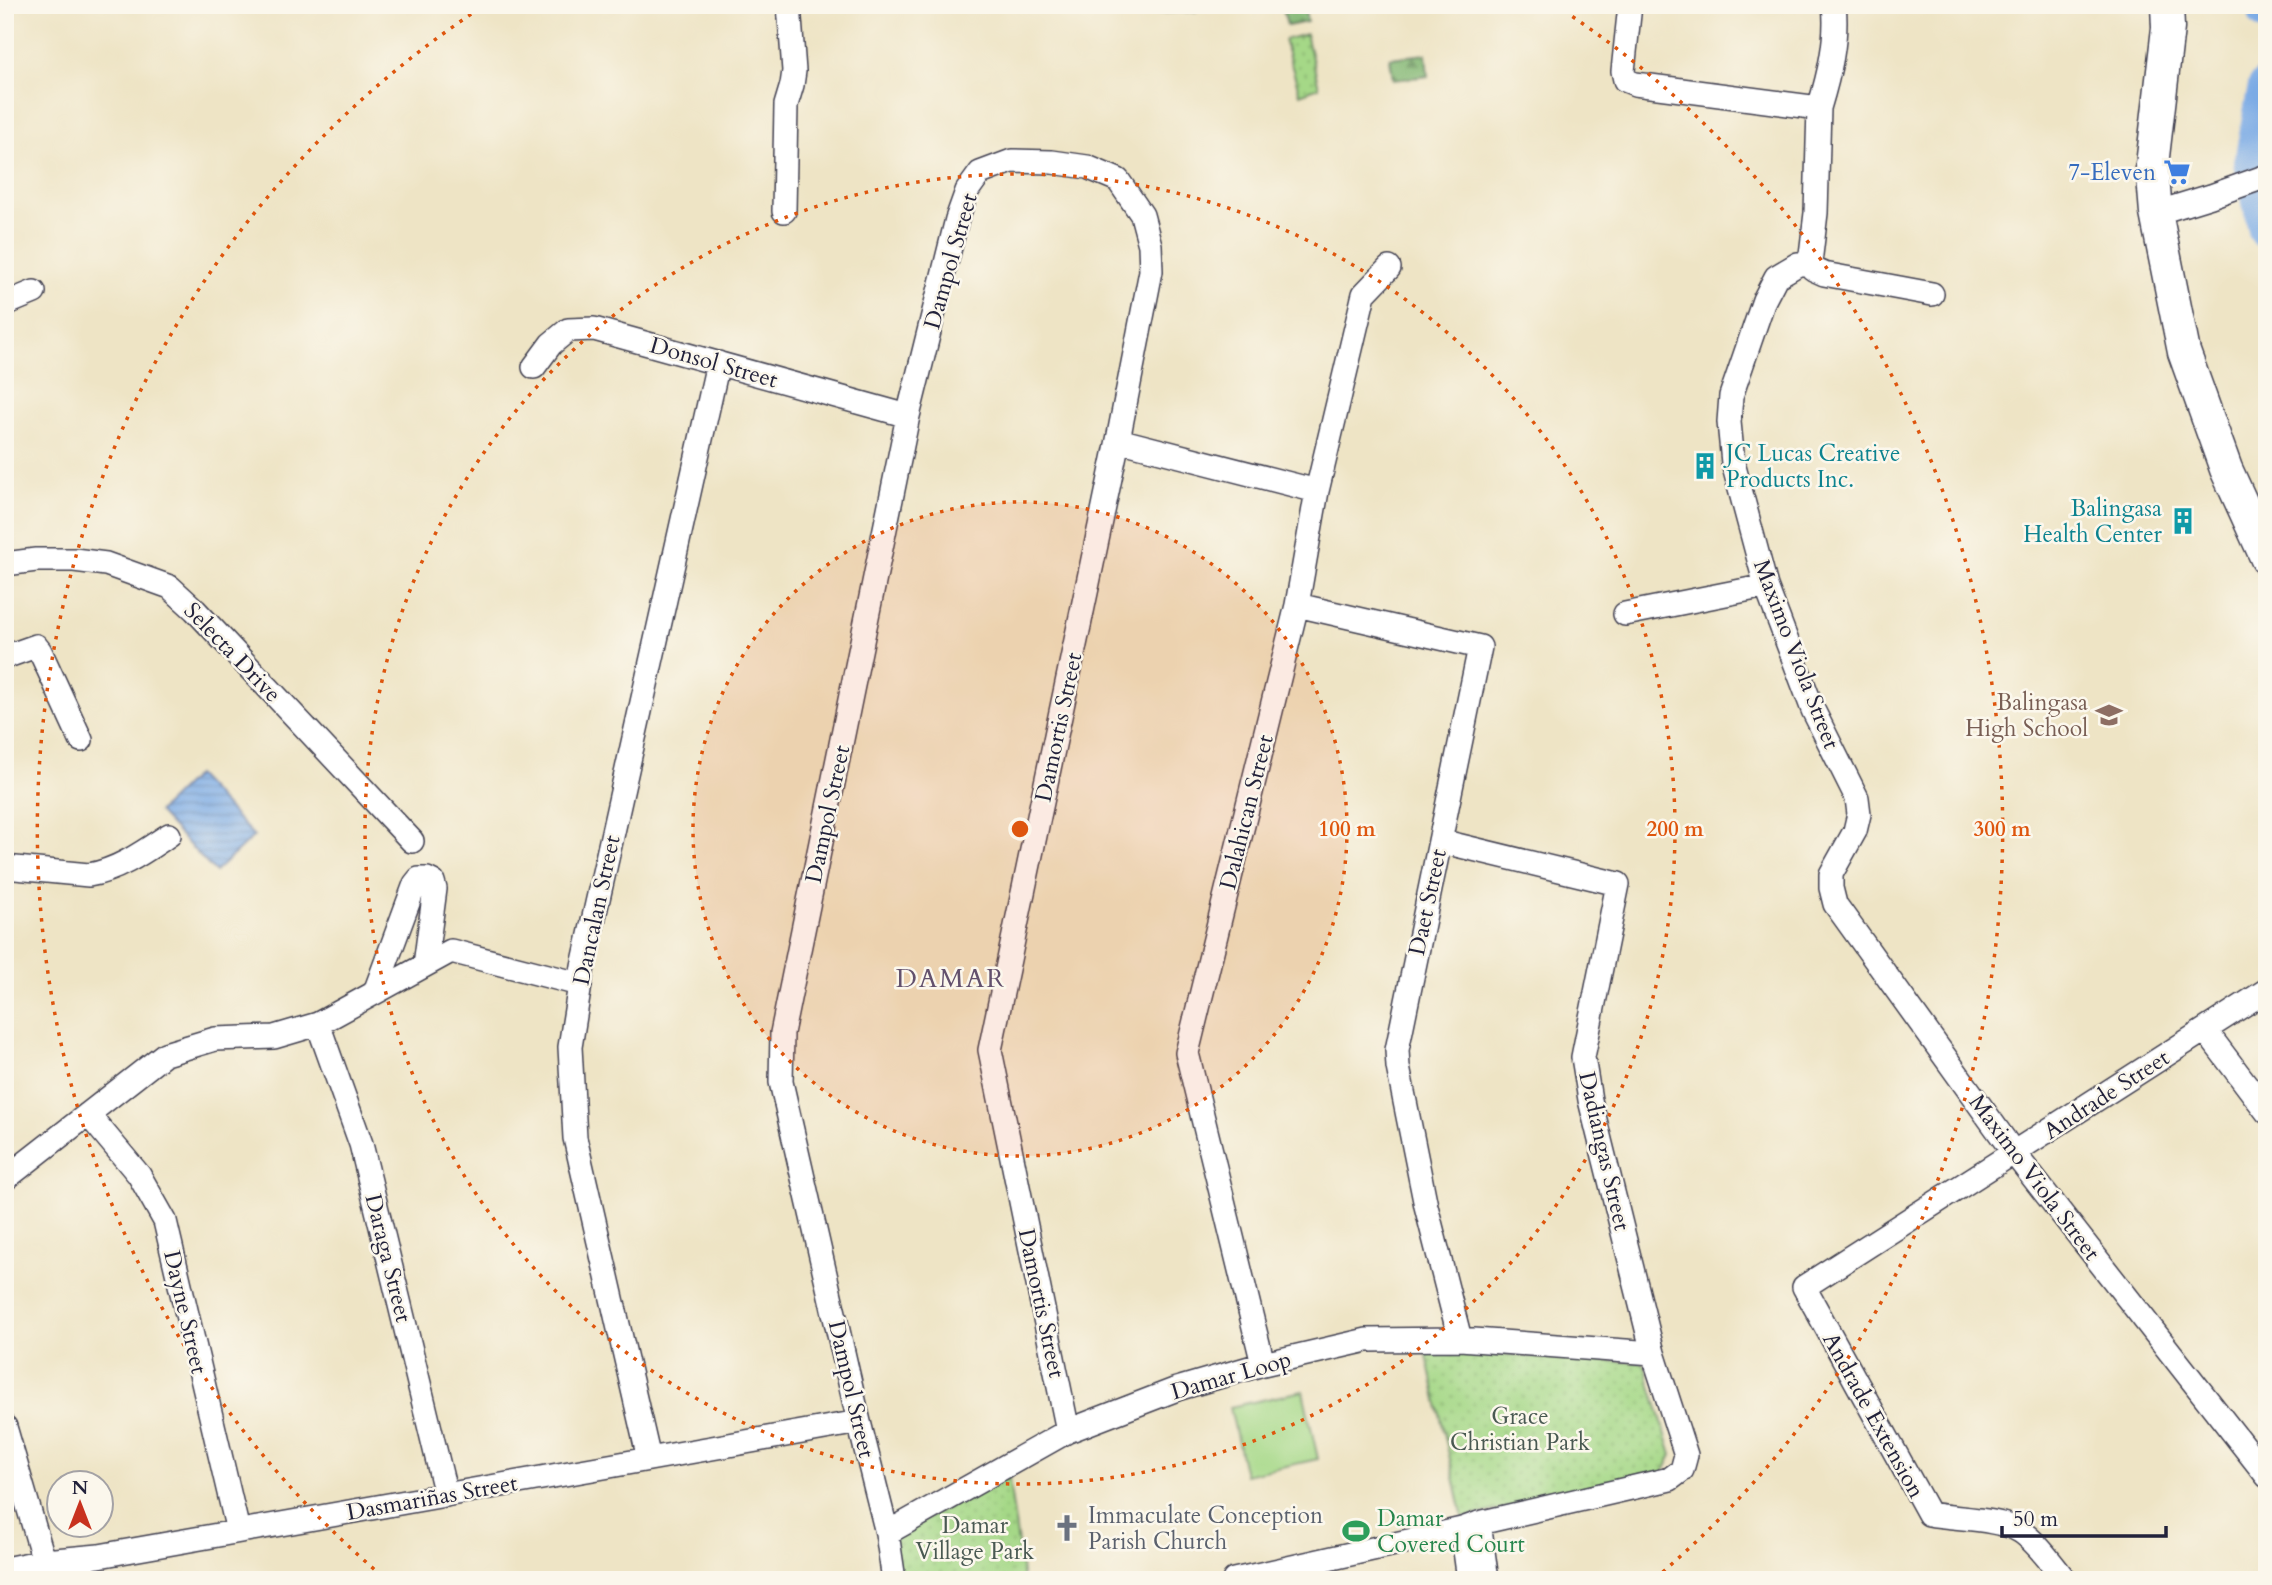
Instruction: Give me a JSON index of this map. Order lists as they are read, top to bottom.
{
  "streets": {
    "street": [
      "Dampol Street",
      "Donsol Street",
      "Selecta Drive",
      "Maximo Viola Street",
      "Damortis Street",
      "Dalahican Street",
      "Daet Street",
      "Dancalan Street",
      "Andrade Street",
      "Dadiangas Street",
      "Daraga Street",
      "Dayne Street",
      "Damar Loop",
      "Andrade Extension",
      "Dasmariñas Street"
    ]
  },
  "crossings": [
    ["Dampol Street", "Donsol Street"],
    ["Dampol Street", "Damortis Street"],
    ["Dampol Street", "Damar Loop"],
    ["Dampol Street", "Dasmariñas Street"],
    ["Donsol Street", "Dancalan Street"],
    ["Maximo Viola Street", "Andrade Street"],
    ["Damortis Street", "Damar Loop"],
    ["Dalahican Street", "Daet Street"],
    ["Dalahican Street", "Damar Loop"],
    ["Daet Street", "Dadiangas Street"],
    ["Daet Street", "Damar Loop"],
    ["Dancalan Street", "Dasmariñas Street"],
    ["Andrade Street", "Andrade Extension"],
    ["Dadiangas Street", "Damar Loop"],
    ["Daraga Street", "Dasmariñas Street"],
    ["Dayne Street", "Dasmariñas Street"]
  ],
  "districts": ["DAMAR"],
  "parks": ["Grace Christian Park", "Damar Village Park"],
  "places": {
    "supermarket": ["7-Eleven"],
    "building": ["JC Lucas Creative Products Inc.", "Balingasa Health Center"],
    "school or university": ["Balingasa High School"],
    "church": ["Immaculate Conception Parish Church"],
    "sports": ["Damar Covered Court"]
  },
  "scale_bar": "50 m",
  "north": "top",
  "rings": ["100 m", "200 m", "300 m"]
}
